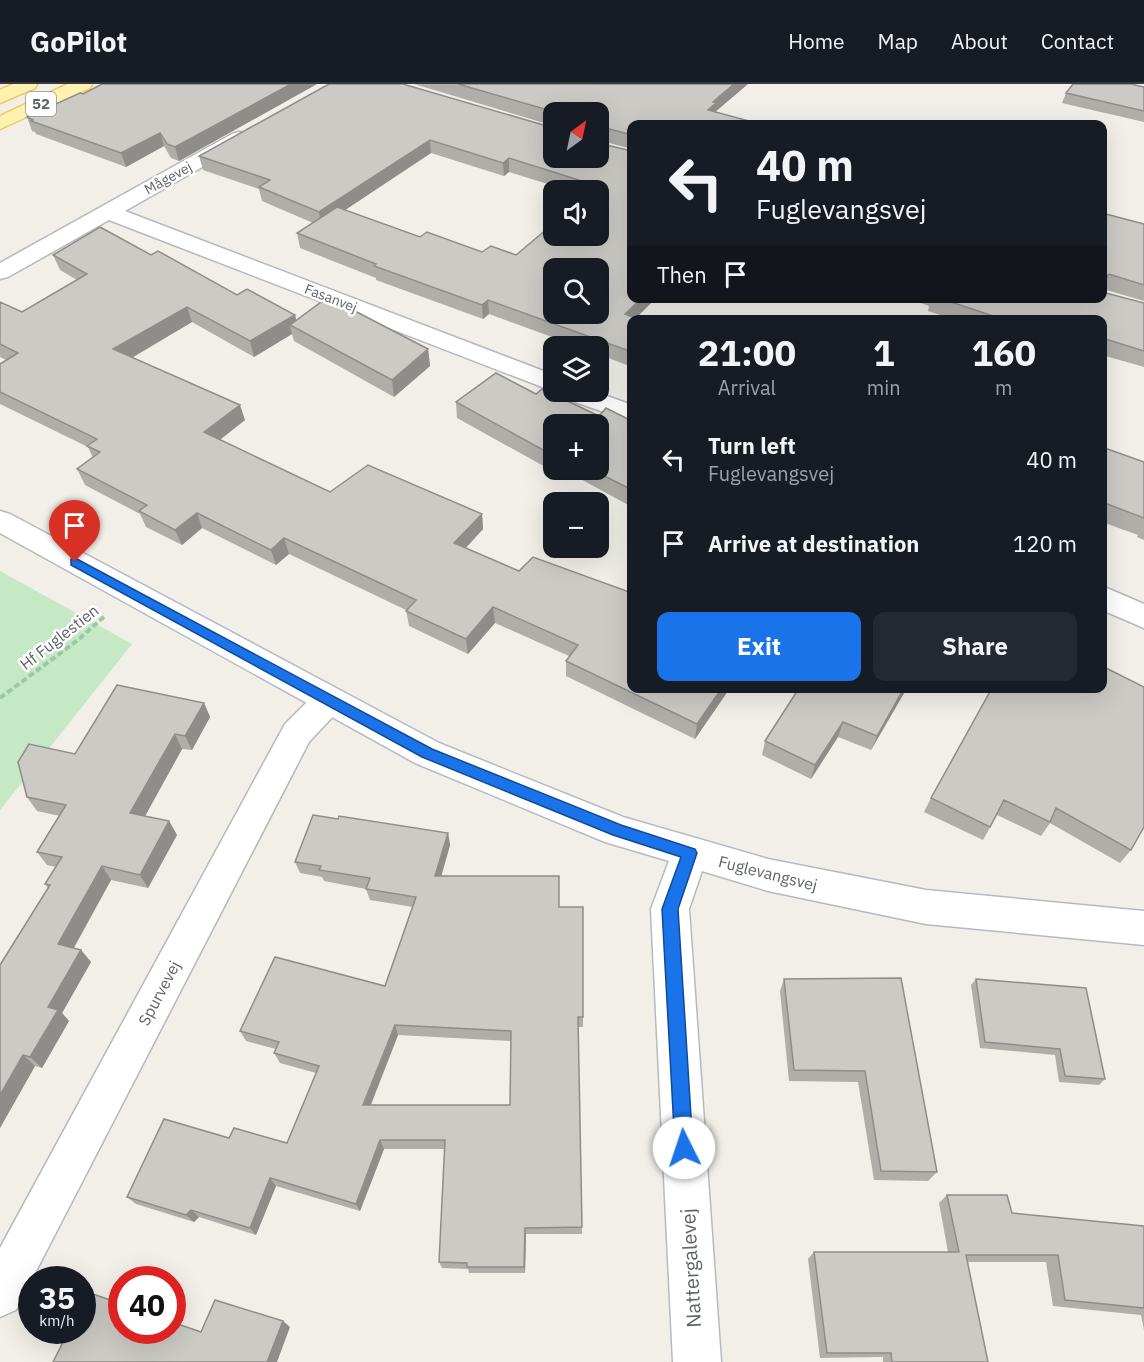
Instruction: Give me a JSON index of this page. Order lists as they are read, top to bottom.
{
  "streets": {
    "main road": ["52"],
    "street": [
      "Mågevej",
      "Fasanvej",
      "Fuglevangsvej",
      "Spurvevej",
      "Nattergalevej"
    ],
    "path": ["Hf Fuglestien"]
  },
  "crossings": [
    ["Mågevej", "Fasanvej"],
    ["Hf Fuglestien", "Fuglevangsvej"],
    ["Fuglevangsvej", "Spurvevej"],
    ["Fuglevangsvej", "Nattergalevej"]
  ],
  "north": "top right",
  "page": {
    "header": "GoPilot",
    "nav": [
      "Home",
      "Map",
      "About",
      "Contact"
    ],
    "map_buttons": ["+", "−"],
    "turn": ["40 m", "Fuglevangsvej"],
    "then": "Then",
    "eta": [
      "21:00",
      "Arrival",
      "1",
      "min",
      "160",
      "m"
    ],
    "list": [
      {
        "name": "Turn left",
        "note": "Fuglevangsvej",
        "value": "40 m"
      },
      {
        "name": "Arrive at destination",
        "value": "120 m"
      }
    ],
    "buttons": ["Exit", "Share"],
    "speed": "35 km/h",
    "limit": "40"
  }
}
